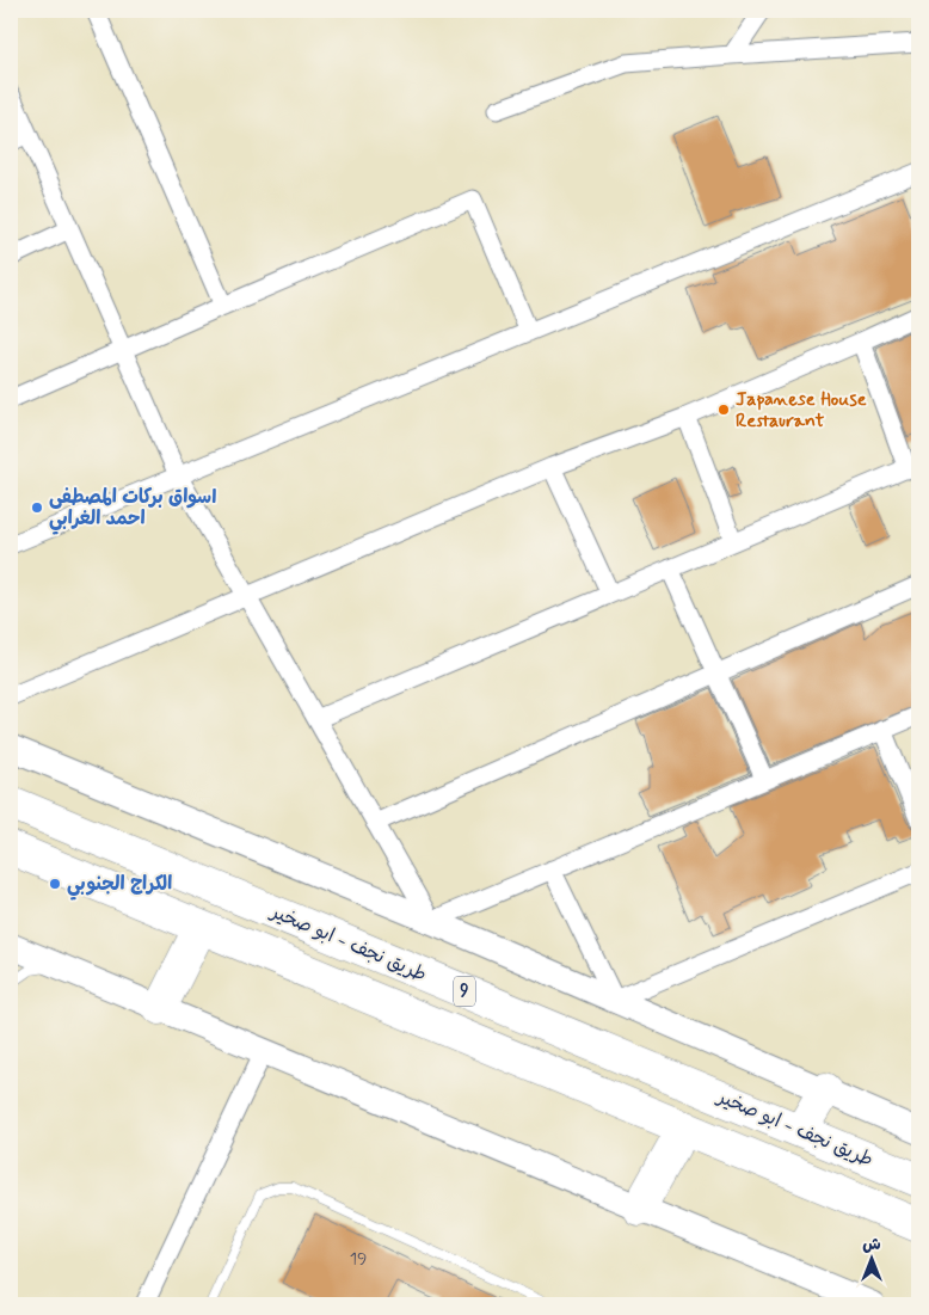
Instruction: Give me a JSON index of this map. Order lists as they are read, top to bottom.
{
  "streets": {
    "highway": ["طريق نجف - ابو صخير", "9"]
  },
  "places": ["Japanese House Restaurant", "اسواق بركات المصطفى احمد الغرابي", "الكراج الجنوبي"],
  "house_numbers": ["19"],
  "north": "top"
}
